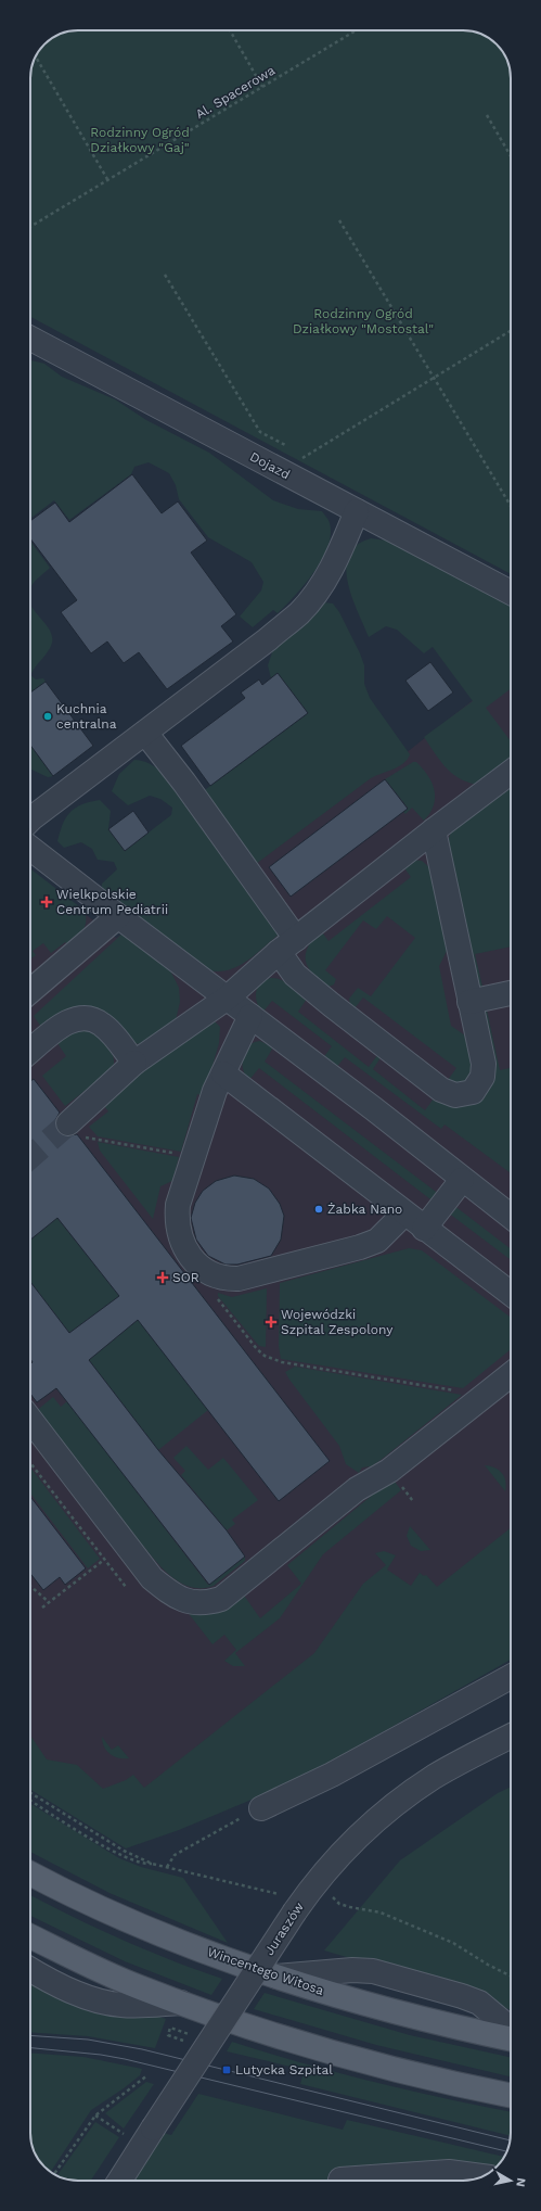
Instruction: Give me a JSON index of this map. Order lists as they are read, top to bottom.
{
  "streets": {
    "main road": ["Wincentego Witosa"],
    "street": ["Dojazd", "Juraszów"],
    "path": ["Al. Spacerowa"]
  },
  "parks": ["Rodzinny Ogród Działkowy \"Gaj\"", "Rodzinny Ogród Działkowy \"Mostostal\""],
  "places": {
    "other": ["Kuchnia centralna", "Żabka Nano"],
    "health": ["Wielkpolskie Centrum Pediatrii", "SOR", "Wojewódzki Szpital Zespolony"],
    "transit": ["Lutycka Szpital"]
  },
  "north": "right"
}
